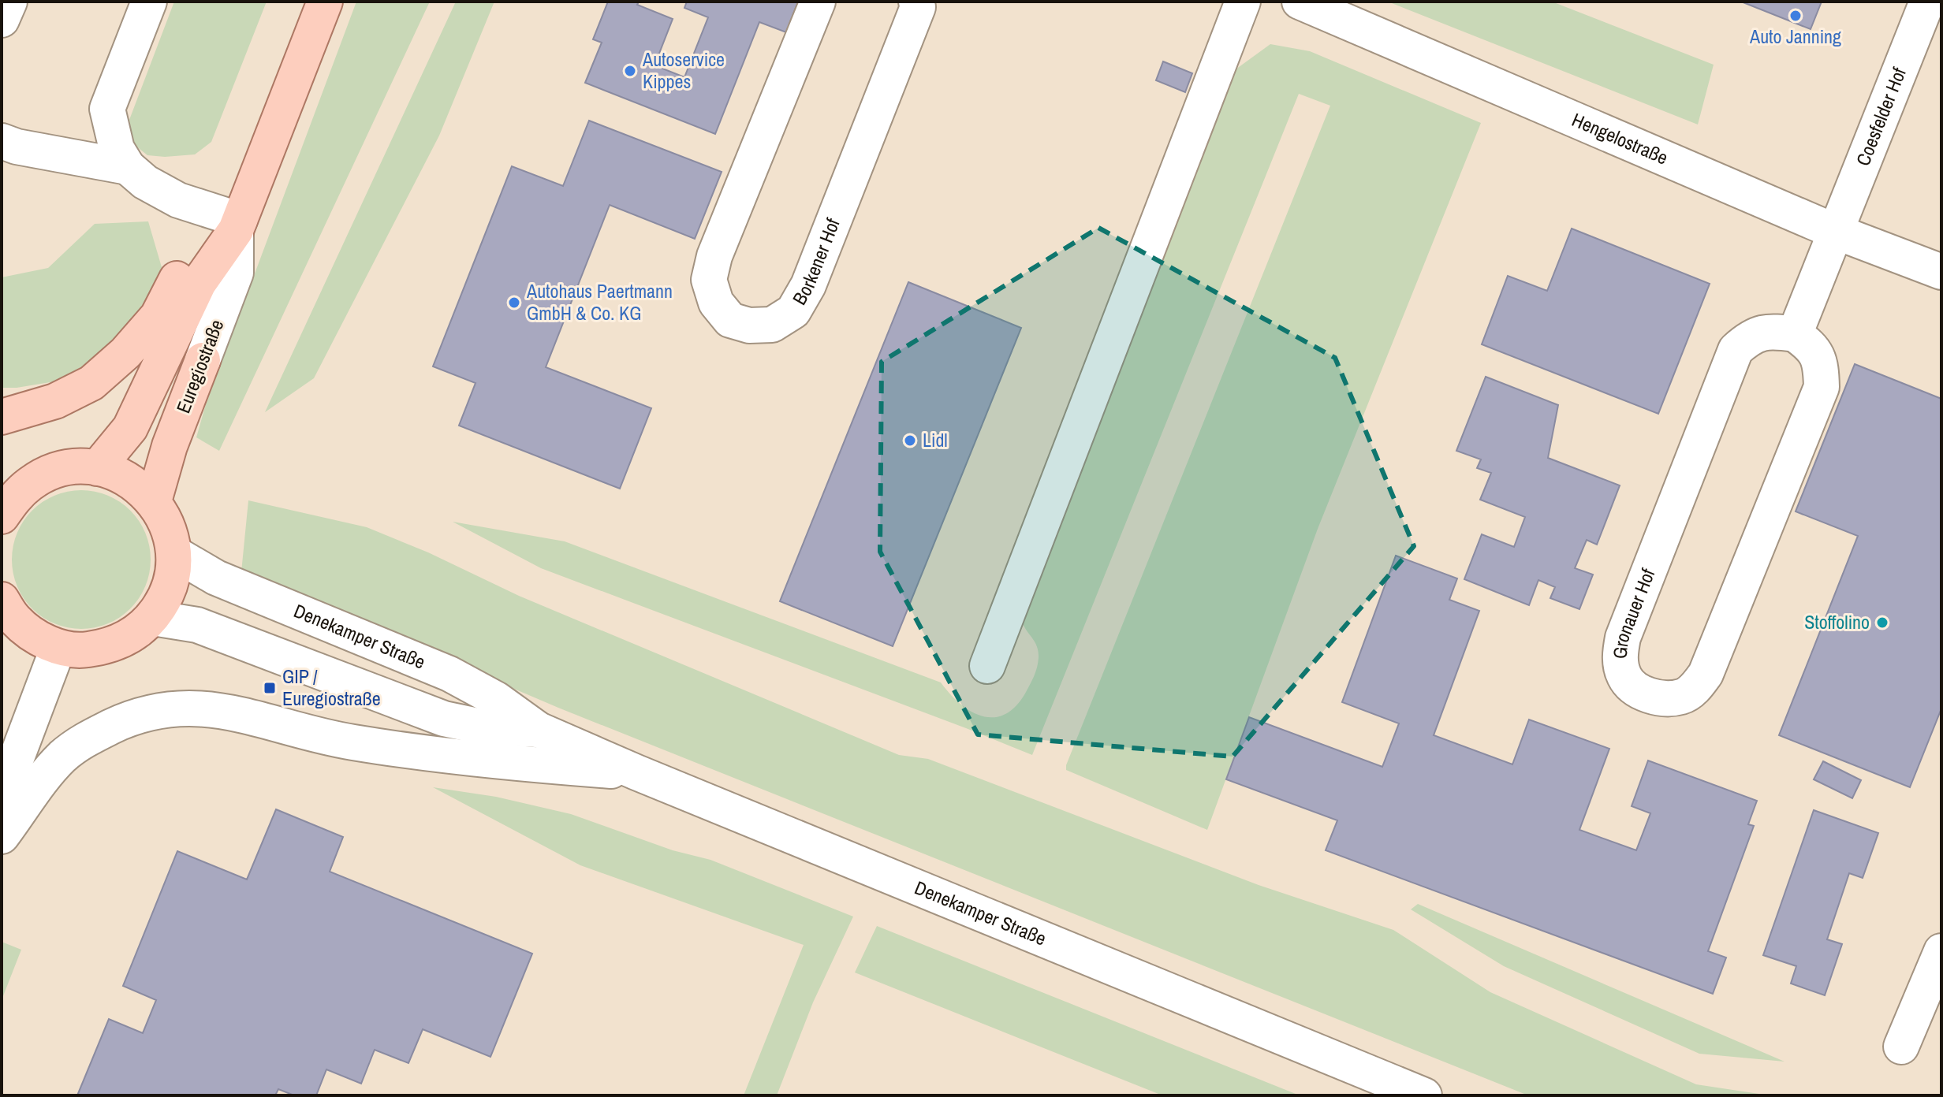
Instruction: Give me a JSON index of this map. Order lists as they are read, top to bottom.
{
  "streets": {
    "main road": ["Euregiostraße"],
    "street": [
      "Coesfelder Hof",
      "Hengelostraße",
      "Borkener Hof",
      "Gronauer Hof",
      "Denekamper Straße"
    ]
  },
  "crossings": [
    ["Coesfelder Hof", "Hengelostraße"]
  ],
  "places": {
    "other": [
      "Auto Janning",
      "Autoservice Kippes",
      "Autohaus Paertmann GmbH & Co. KG",
      "Lidl",
      "Stoffolino"
    ],
    "transit": ["GIP / Euregiostraße"]
  }
}
